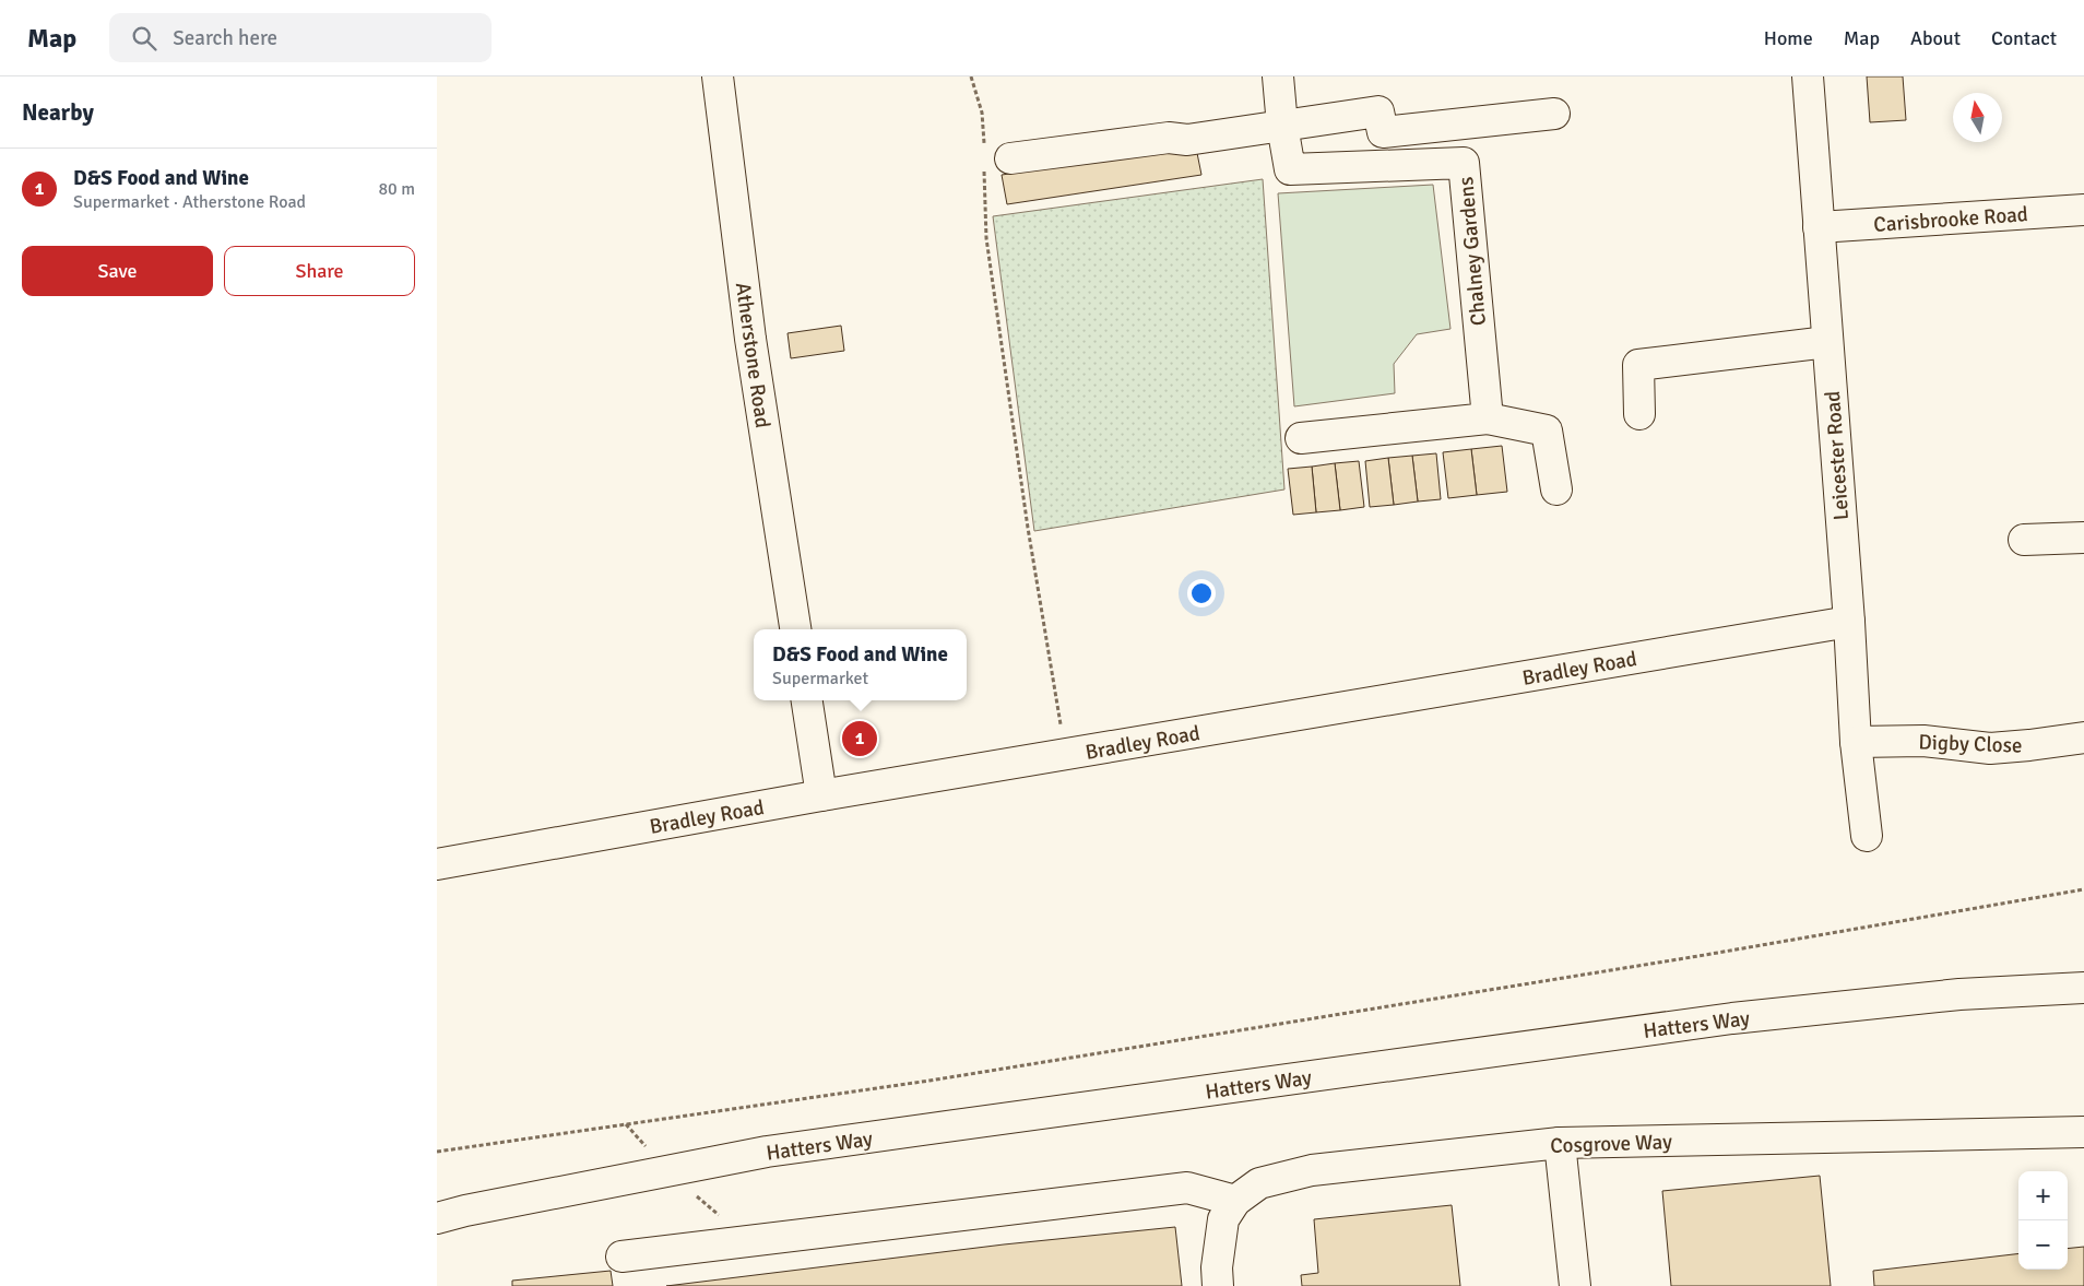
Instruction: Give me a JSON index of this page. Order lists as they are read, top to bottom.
{
  "streets": {
    "street": [
      "Carisbrooke Road",
      "Chalney Gardens",
      "Atherstone Road",
      "Leicester Road",
      "Bradley Road",
      "Digby Close",
      "Hatters Way",
      "Cosgrove Way"
    ]
  },
  "crossings": [
    ["Carisbrooke Road", "Leicester Road"],
    ["Leicester Road", "Bradley Road"],
    ["Leicester Road", "Digby Close"]
  ],
  "north": "top",
  "page": {
    "header": "Map",
    "search": "Search here",
    "nav": [
      "Home",
      "Map",
      "About",
      "Contact"
    ],
    "heading": "Nearby",
    "list": [
      {
        "mark": "1",
        "name": "D&S Food and Wine",
        "note": "Supermarket · Atherstone Road",
        "value": "80 m"
      }
    ],
    "buttons": ["Save", "Share"],
    "popup": ["D&S Food and Wine", "Supermarket"],
    "pins": "1",
    "map_buttons": ["+", "−"]
  }
}
